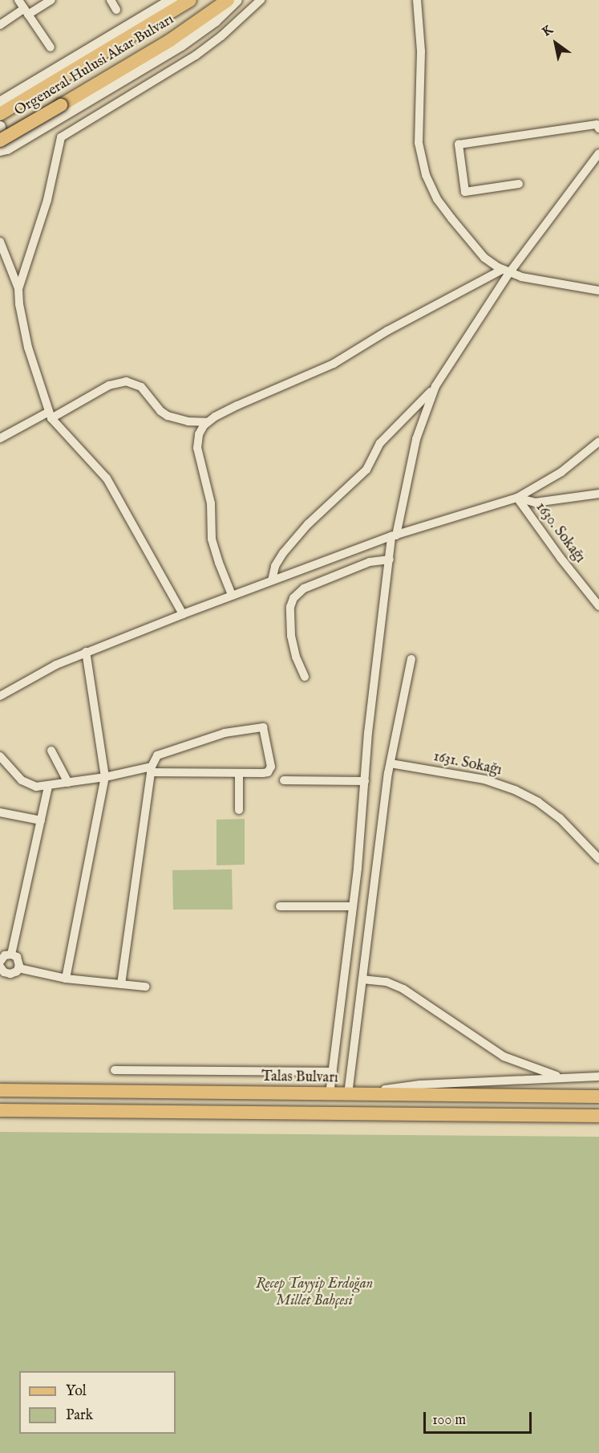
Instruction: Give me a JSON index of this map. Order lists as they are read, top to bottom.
{
  "streets": {
    "main road": ["Orgeneral Hulusi Akar Bulvarı", "Talas Bulvarı"],
    "street": ["1630. Sokağı", "1631. Sokağı"]
  },
  "parks": ["Recep Tayyip Erdoğan Millet Bahçesi"],
  "legend": ["Yol", "Park"],
  "scale_bar": "100 m",
  "north": "top left"
}
